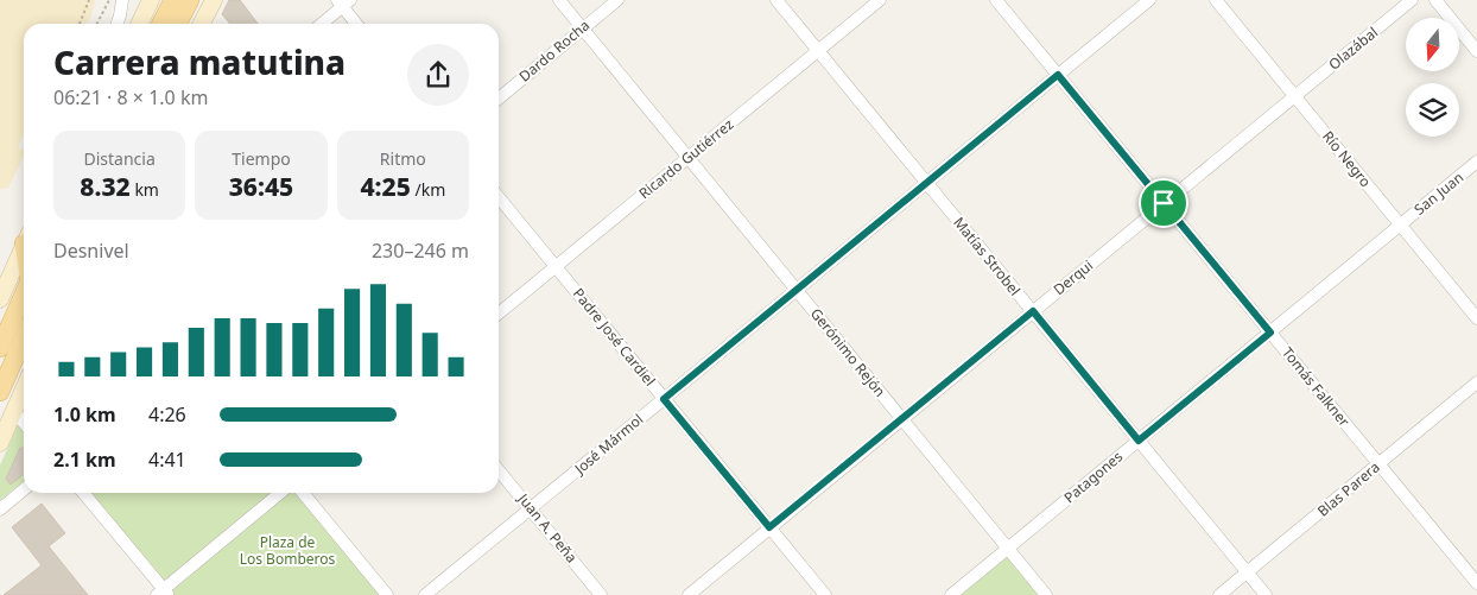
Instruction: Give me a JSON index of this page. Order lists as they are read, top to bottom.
{
  "streets": {
    "street": [
      "Olazábal",
      "Dardo Rocha",
      "Ricardo Gutiérrez",
      "Río Negro",
      "San Juan",
      "Matías Strobel",
      "Derqui",
      "Padre José Cardiel",
      "Gerónimo Rejón",
      "Tomás Falkner",
      "José Mármol",
      "Patagones",
      "Blas Parera",
      "Juan A. Peña"
    ]
  },
  "crossings": [
    ["Olazábal", "Río Negro"],
    ["Olazábal", "Derqui"],
    ["Dardo Rocha", "Gerónimo Rejón"],
    ["Ricardo Gutiérrez", "Matías Strobel"],
    ["Ricardo Gutiérrez", "Padre José Cardiel"],
    ["Ricardo Gutiérrez", "Gerónimo Rejón"],
    ["Río Negro", "San Juan"],
    ["Río Negro", "Derqui"],
    ["Río Negro", "Patagones"],
    ["San Juan", "Patagones"],
    ["Matías Strobel", "Derqui"],
    ["Matías Strobel", "José Mármol"],
    ["Matías Strobel", "Patagones"],
    ["Matías Strobel", "Blas Parera"],
    ["Derqui", "Padre José Cardiel"],
    ["Derqui", "Gerónimo Rejón"],
    ["Derqui", "Tomás Falkner"],
    ["Padre José Cardiel", "José Mármol"],
    ["Gerónimo Rejón", "José Mármol"],
    ["Gerónimo Rejón", "Patagones"],
    ["Tomás Falkner", "José Mármol"],
    ["Tomás Falkner", "Patagones"],
    ["Tomás Falkner", "Blas Parera"],
    ["José Mármol", "Juan A. Peña"]
  ],
  "parks": ["Plaza de Los Bomberos"],
  "north": "bottom",
  "page": {
    "heading": ["Carrera matutina", "06:21 · 8 × 1.0 km"],
    "stats": [
      ["Distancia", "8.32 km"],
      ["Tiempo", "36:45"],
      ["Ritmo", "4:25 /km"]
    ],
    "chart": ["Desnivel", "230–246 m"],
    "list": [
      {
        "name": "1.0 km",
        "note": "4:26"
      },
      {
        "name": "2.1 km",
        "note": "4:41"
      }
    ]
  }
}
